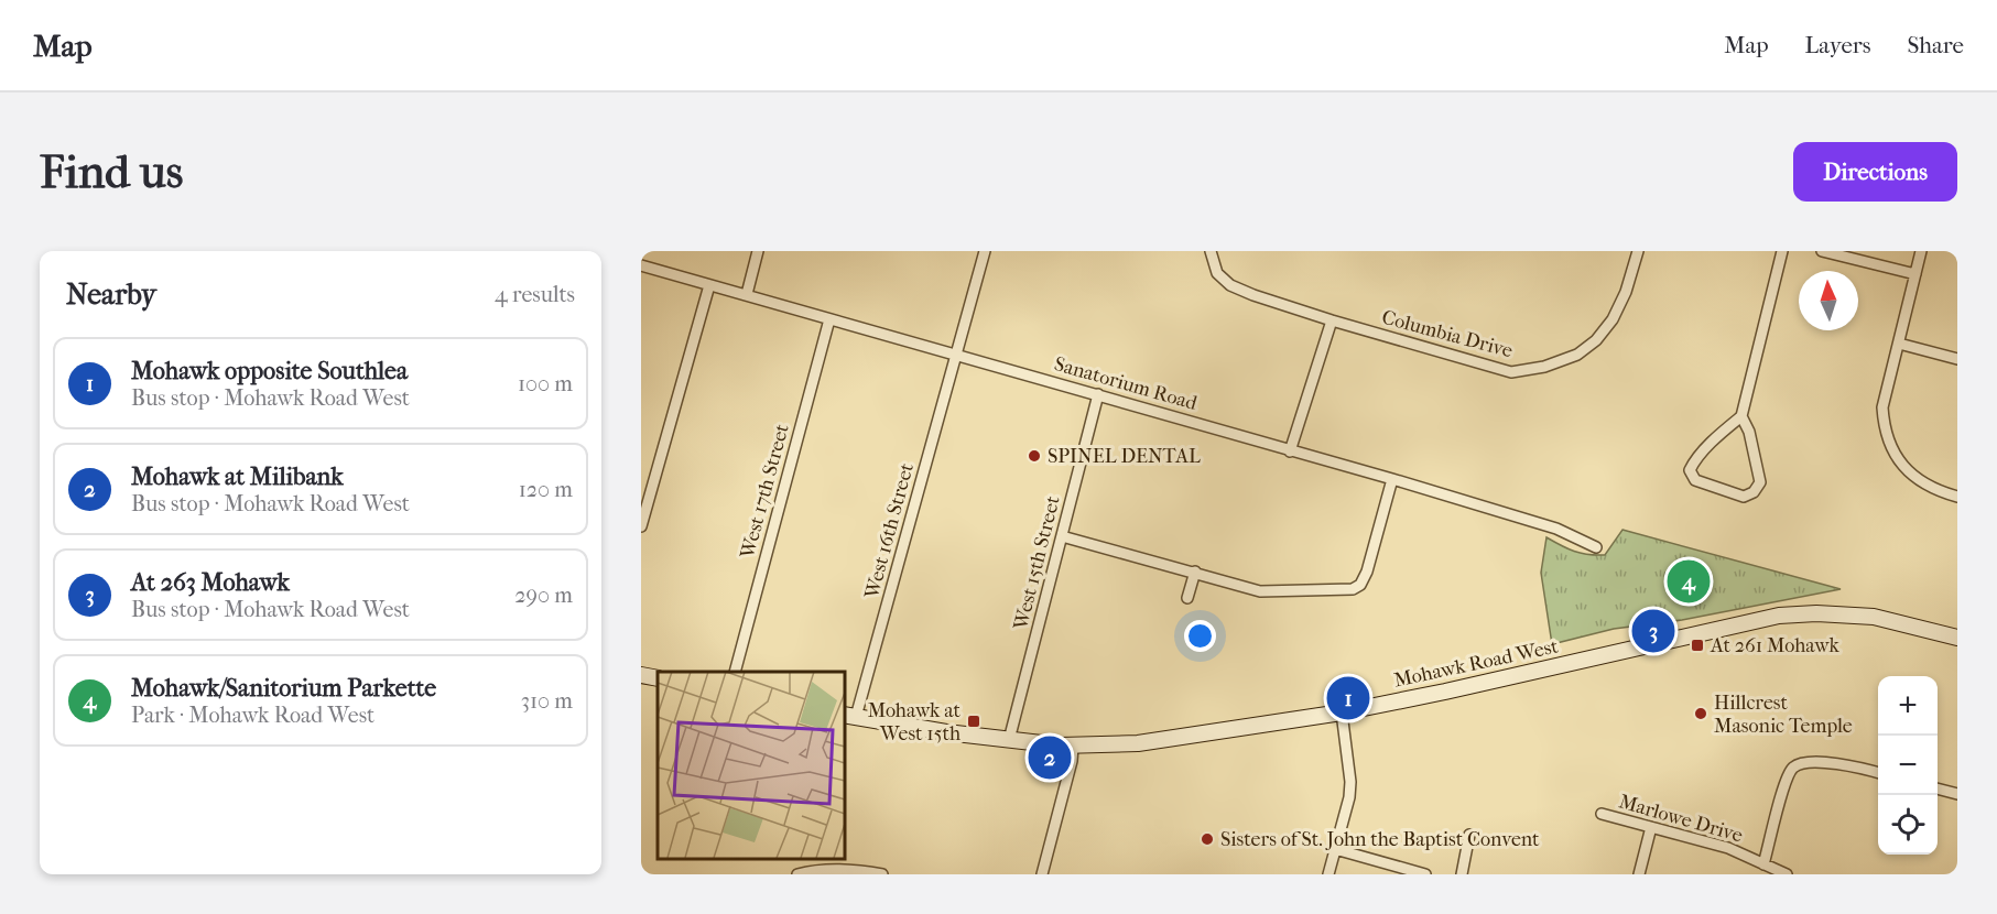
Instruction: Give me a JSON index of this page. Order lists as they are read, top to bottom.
{
  "streets": {
    "main road": ["Mohawk Road West"],
    "street": [
      "Columbia Drive",
      "Sanatorium Road",
      "West 17th Street",
      "West 16th Street",
      "West 15th Street",
      "Marlowe Drive"
    ]
  },
  "crossings": [
    ["Sanatorium Road", "West 17th Street"],
    ["Sanatorium Road", "West 16th Street"],
    ["Sanatorium Road", "West 15th Street"],
    ["West 16th Street", "Mohawk Road West"],
    ["West 15th Street", "Mohawk Road West"]
  ],
  "places": {
    "other": ["SPINEL DENTAL", "Hillcrest Masonic Temple", "Sisters of St. John the Baptist Convent"],
    "transit": ["At 261 Mohawk", "Mohawk at West 15th"]
  },
  "north": "top",
  "page": {
    "header": "Map",
    "nav": ["Map", "Layers", "Share"],
    "buttons": "Directions",
    "title": "Find us",
    "heading": ["Nearby", "4 results"],
    "list": [
      {
        "mark": "1",
        "name": "Mohawk opposite Southlea",
        "note": "Bus stop · Mohawk Road West",
        "value": "100 m"
      },
      {
        "mark": "2",
        "name": "Mohawk at Milibank",
        "note": "Bus stop · Mohawk Road West",
        "value": "120 m"
      },
      {
        "mark": "3",
        "name": "At 263 Mohawk",
        "note": "Bus stop · Mohawk Road West",
        "value": "290 m"
      },
      {
        "mark": "4",
        "name": "Mohawk/Sanitorium Parkette",
        "note": "Park · Mohawk Road West",
        "value": "310 m"
      }
    ],
    "pins": [
      "4",
      "3",
      "1",
      "2"
    ],
    "map_buttons": ["+", "−"]
  }
}
